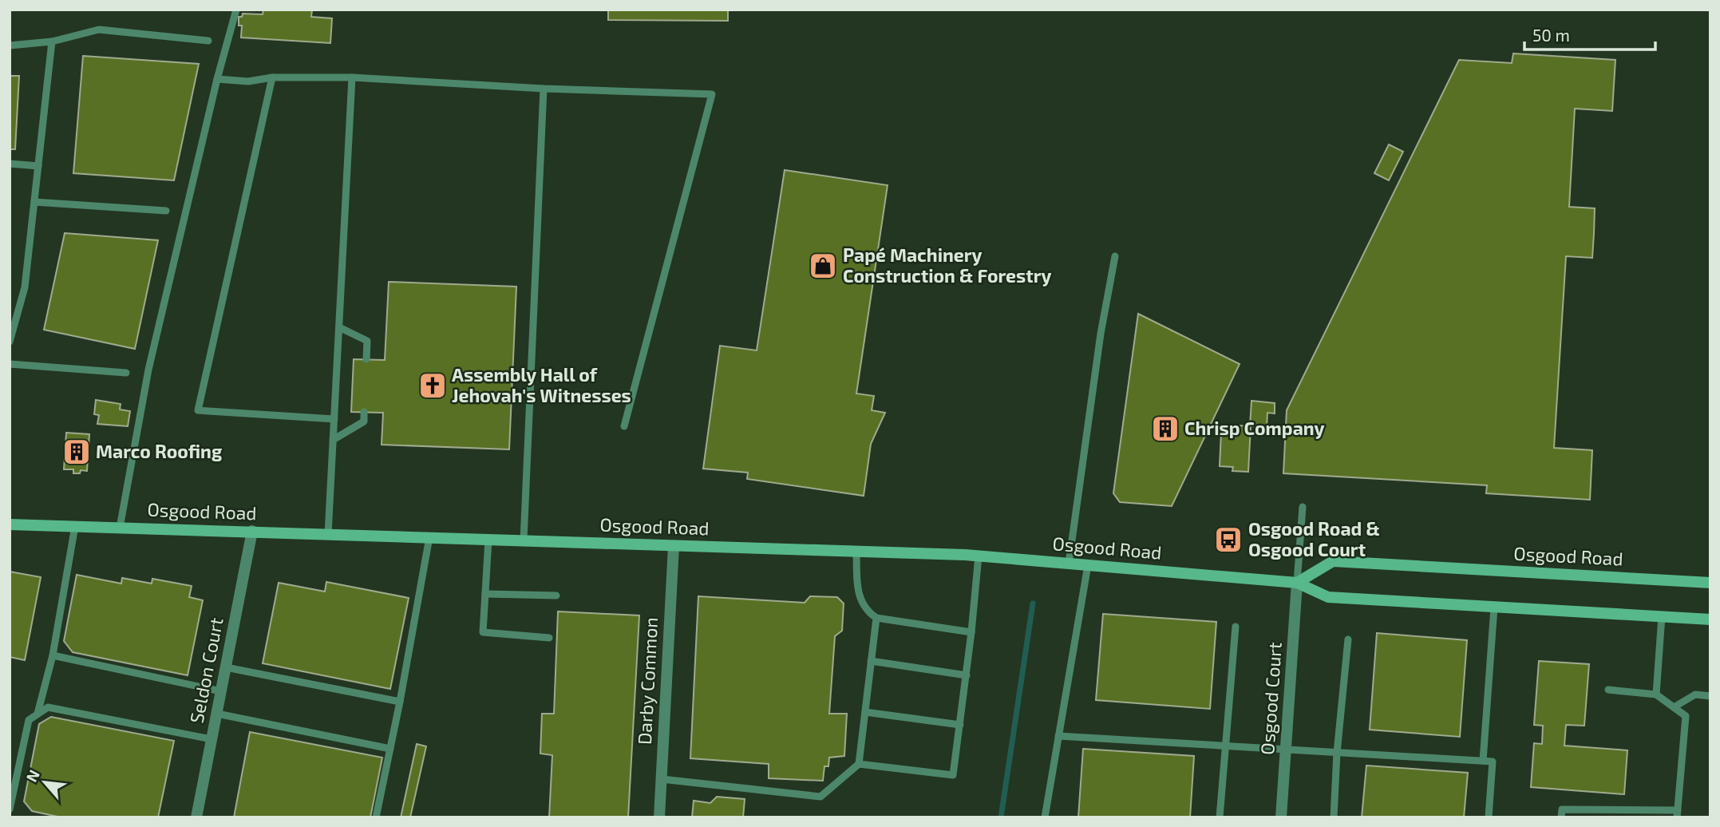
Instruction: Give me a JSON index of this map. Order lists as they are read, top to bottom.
{
  "streets": {
    "main road": ["Osgood Road"],
    "street": ["Seldon Court", "Darby Common", "Osgood Court"]
  },
  "crossings": [
    ["Osgood Road", "Seldon Court"],
    ["Osgood Road", "Darby Common"],
    ["Osgood Road", "Osgood Court"]
  ],
  "places": {
    "shop": ["Papé Machinery Construction & Forestry"],
    "church": ["Assembly Hall of Jehovah's Witnesses"],
    "building": ["Chrisp Company", "Marco Roofing"],
    "bus stop": ["Osgood Road & Osgood Court"]
  },
  "scale_bar": "50 m",
  "north": "top left"
}
